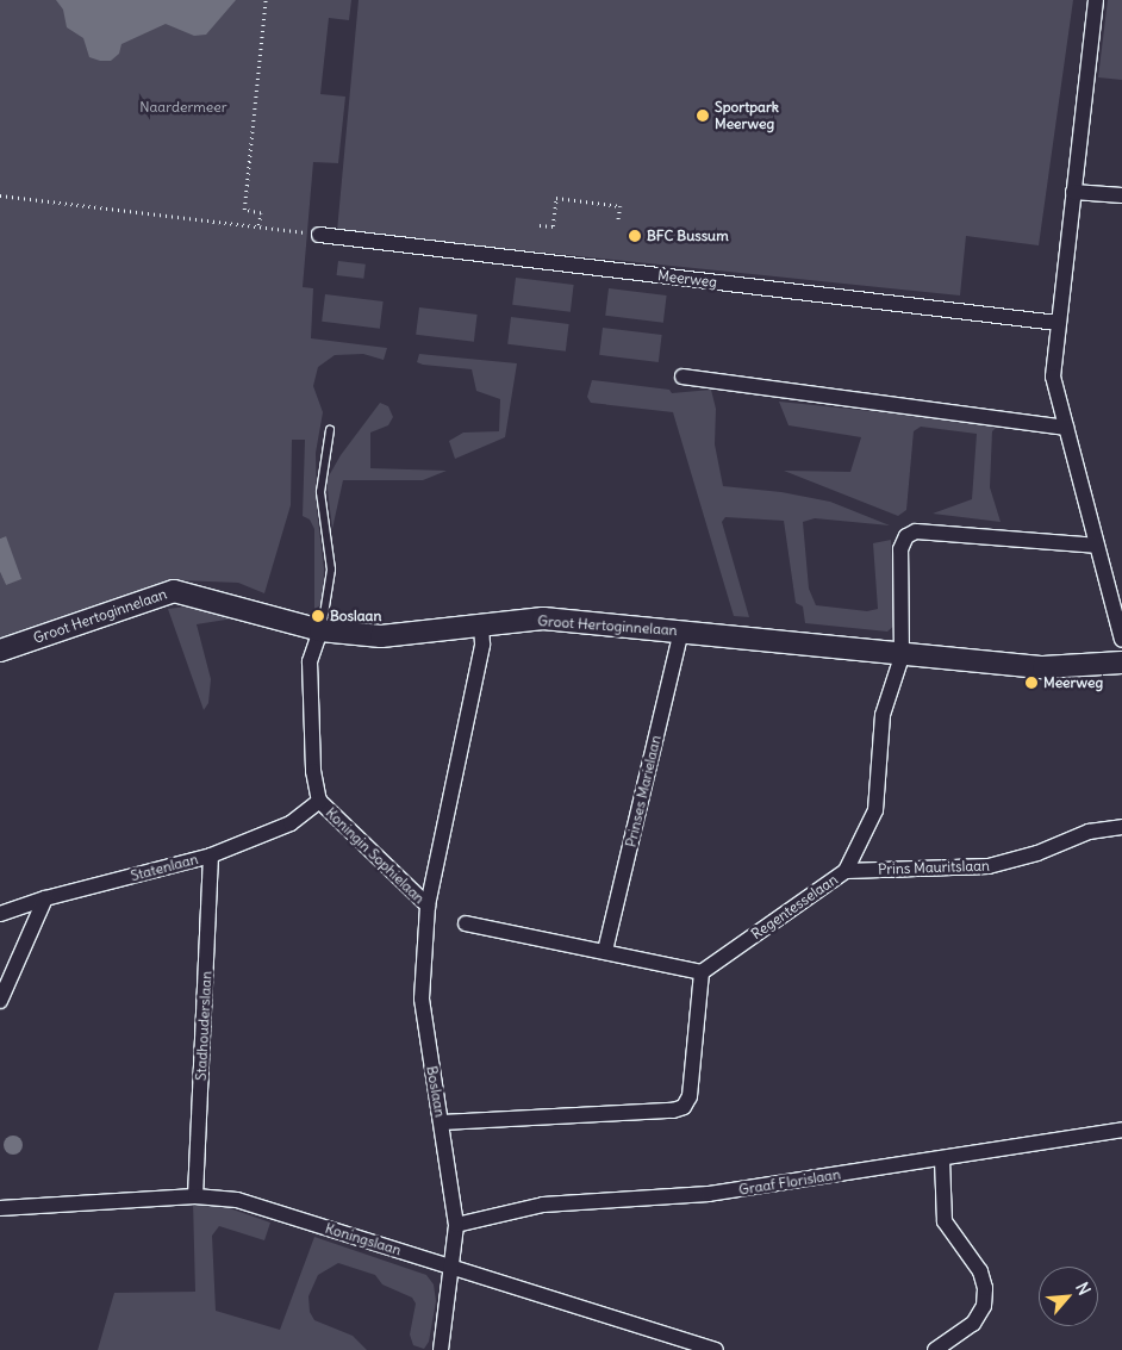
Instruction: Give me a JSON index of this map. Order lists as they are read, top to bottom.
{
  "streets": {
    "main road": ["Groot Hertoginnelaan"],
    "street": [
      "Meerweg",
      "Prinses Marielaan",
      "Koningin Sophielaan",
      "Statenlaan",
      "Prins Mauritslaan",
      "Regentesselaan",
      "Stadhouderslaan",
      "Boslaan",
      "Graaf Florislaan",
      "Koningslaan"
    ]
  },
  "crossings": [
    ["Groot Hertoginnelaan", "Prinses Marielaan"],
    ["Groot Hertoginnelaan", "Koningin Sophielaan"],
    ["Groot Hertoginnelaan", "Regentesselaan"],
    ["Groot Hertoginnelaan", "Boslaan"],
    ["Koningin Sophielaan", "Statenlaan"],
    ["Koningin Sophielaan", "Boslaan"],
    ["Statenlaan", "Stadhouderslaan"],
    ["Prins Mauritslaan", "Regentesselaan"],
    ["Stadhouderslaan", "Koningslaan"],
    ["Boslaan", "Graaf Florislaan"],
    ["Boslaan", "Koningslaan"]
  ],
  "parks": ["Naardermeer"],
  "places": [
    "Sportpark Meerweg",
    "BFC Bussum",
    "Boslaan",
    "Meerweg"
  ],
  "north": "top right"
}
